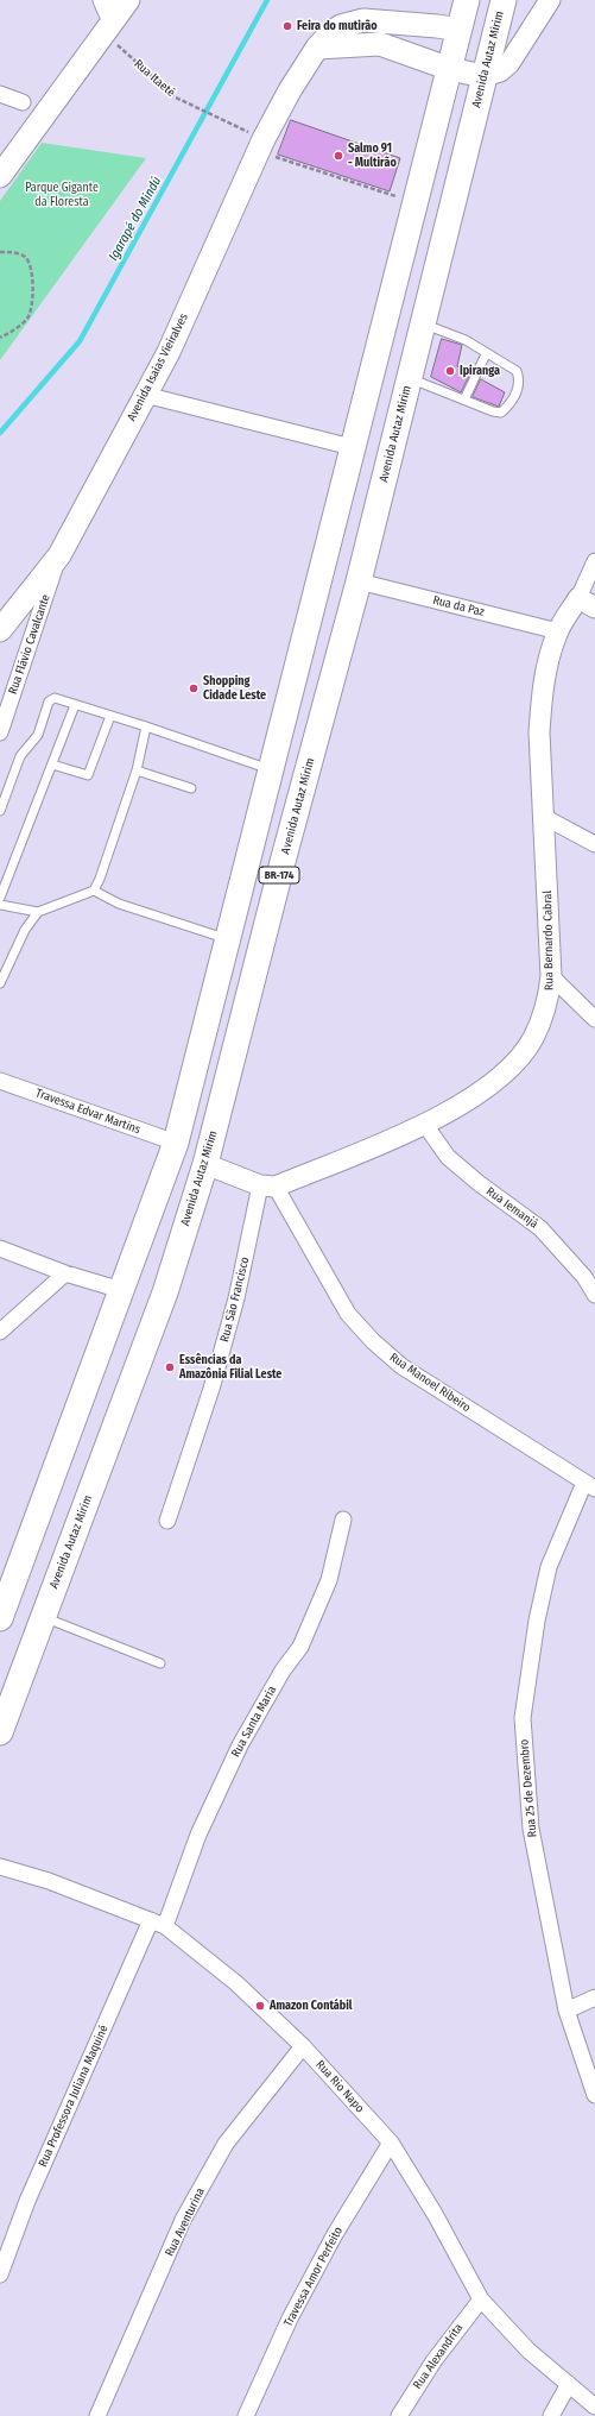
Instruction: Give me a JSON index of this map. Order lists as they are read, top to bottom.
{
  "streets": {
    "main road": ["Avenida Autaz Mirim", "Avenida Isaías Vieiralves", "BR-174"],
    "street": [
      "Rua da Paz",
      "Rua Flávio Cavalcante",
      "Rua Bernardo Cabral",
      "Travessa Edvar Martins",
      "Rua Iemanjá",
      "Rua São Francisco",
      "Rua Manoel Ribeiro",
      "Rua Santa Maria",
      "Rua 25 de Dezembro",
      "Rua Rio Napo",
      "Rua Professora Juliana Maquiné",
      "Rua Aventurina",
      "Travessa Amor Perfeito",
      "Rua Alexandrita"
    ],
    "path": ["Rua Itaeté"]
  },
  "crossings": [
    ["Avenida Autaz Mirim", "Rua da Paz"],
    ["Rua Itaeté", "Avenida Isaías Vieiralves"],
    ["Rua Itaeté", "BR-174"],
    ["Avenida Isaías Vieiralves", "Rua Flávio Cavalcante"],
    ["Avenida Isaías Vieiralves", "BR-174"],
    ["Rua da Paz", "Rua Bernardo Cabral"],
    ["BR-174", "Travessa Edvar Martins"],
    ["Rua Bernardo Cabral", "Rua Iemanjá"],
    ["Rua Bernardo Cabral", "Rua São Francisco"],
    ["Rua Bernardo Cabral", "Rua Manoel Ribeiro"],
    ["Rua São Francisco", "Rua Manoel Ribeiro"],
    ["Rua Manoel Ribeiro", "Rua 25 de Dezembro"],
    ["Rua Santa Maria", "Rua Rio Napo"],
    ["Rua Santa Maria", "Rua Professora Juliana Maquiné"],
    ["Rua Rio Napo", "Rua Professora Juliana Maquiné"],
    ["Rua Rio Napo", "Rua Aventurina"],
    ["Rua Rio Napo", "Travessa Amor Perfeito"],
    ["Rua Rio Napo", "Rua Alexandrita"]
  ],
  "water": ["Igarapé do Mindú"],
  "parks": ["Parque Gigante da Floresta"],
  "places": [
    "Feira do mutirão",
    "Salmo 91 - Multirão",
    "Ipiranga",
    "Shopping Cidade Leste",
    "Essências da Amazônia Filial Leste",
    "Amazon Contábil"
  ]
}
